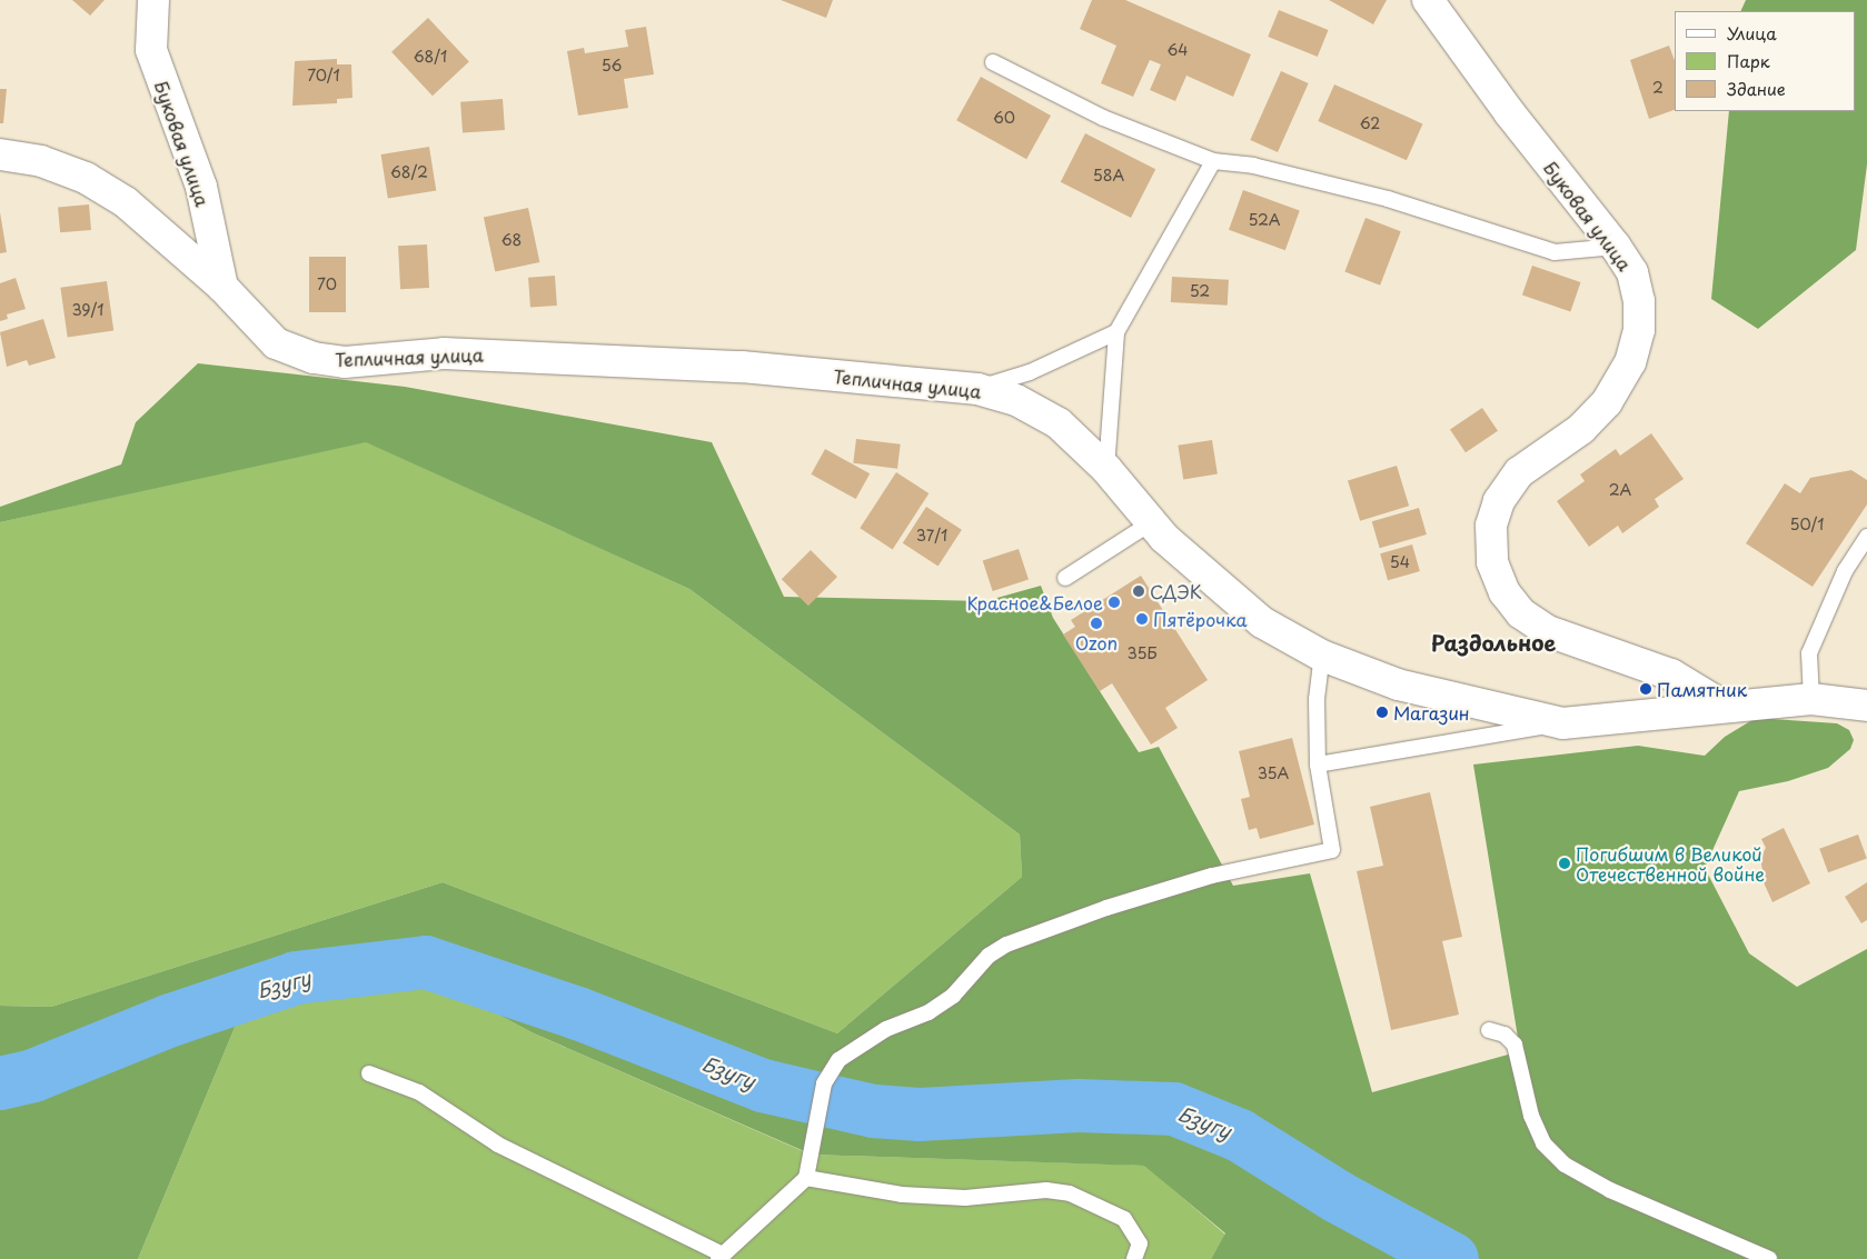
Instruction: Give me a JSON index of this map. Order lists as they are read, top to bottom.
{
  "streets": {
    "street": ["Буковая улица", "Тепличная улица"]
  },
  "crossings": [
    ["Буковая улица", "Тепличная улица"]
  ],
  "districts": ["Раздольное"],
  "water": ["Бзугу"],
  "places": [
    "СДЭК",
    "Красное&Белое",
    "Пятёрочка",
    "Ozon",
    "Памятник",
    "Магазин",
    "Погибшим в Великой Отечественной войне"
  ],
  "house_numbers": [
    "64",
    "68/1",
    "56",
    "70/1",
    "2",
    "60",
    "62",
    "68/2",
    "58А",
    "52А",
    "68",
    "70",
    "52",
    "39/1",
    "2А",
    "50/1",
    "37/1",
    "54",
    "35Б",
    "35А"
  ],
  "legend": ["Улица", "Парк", "Здание"]
}
